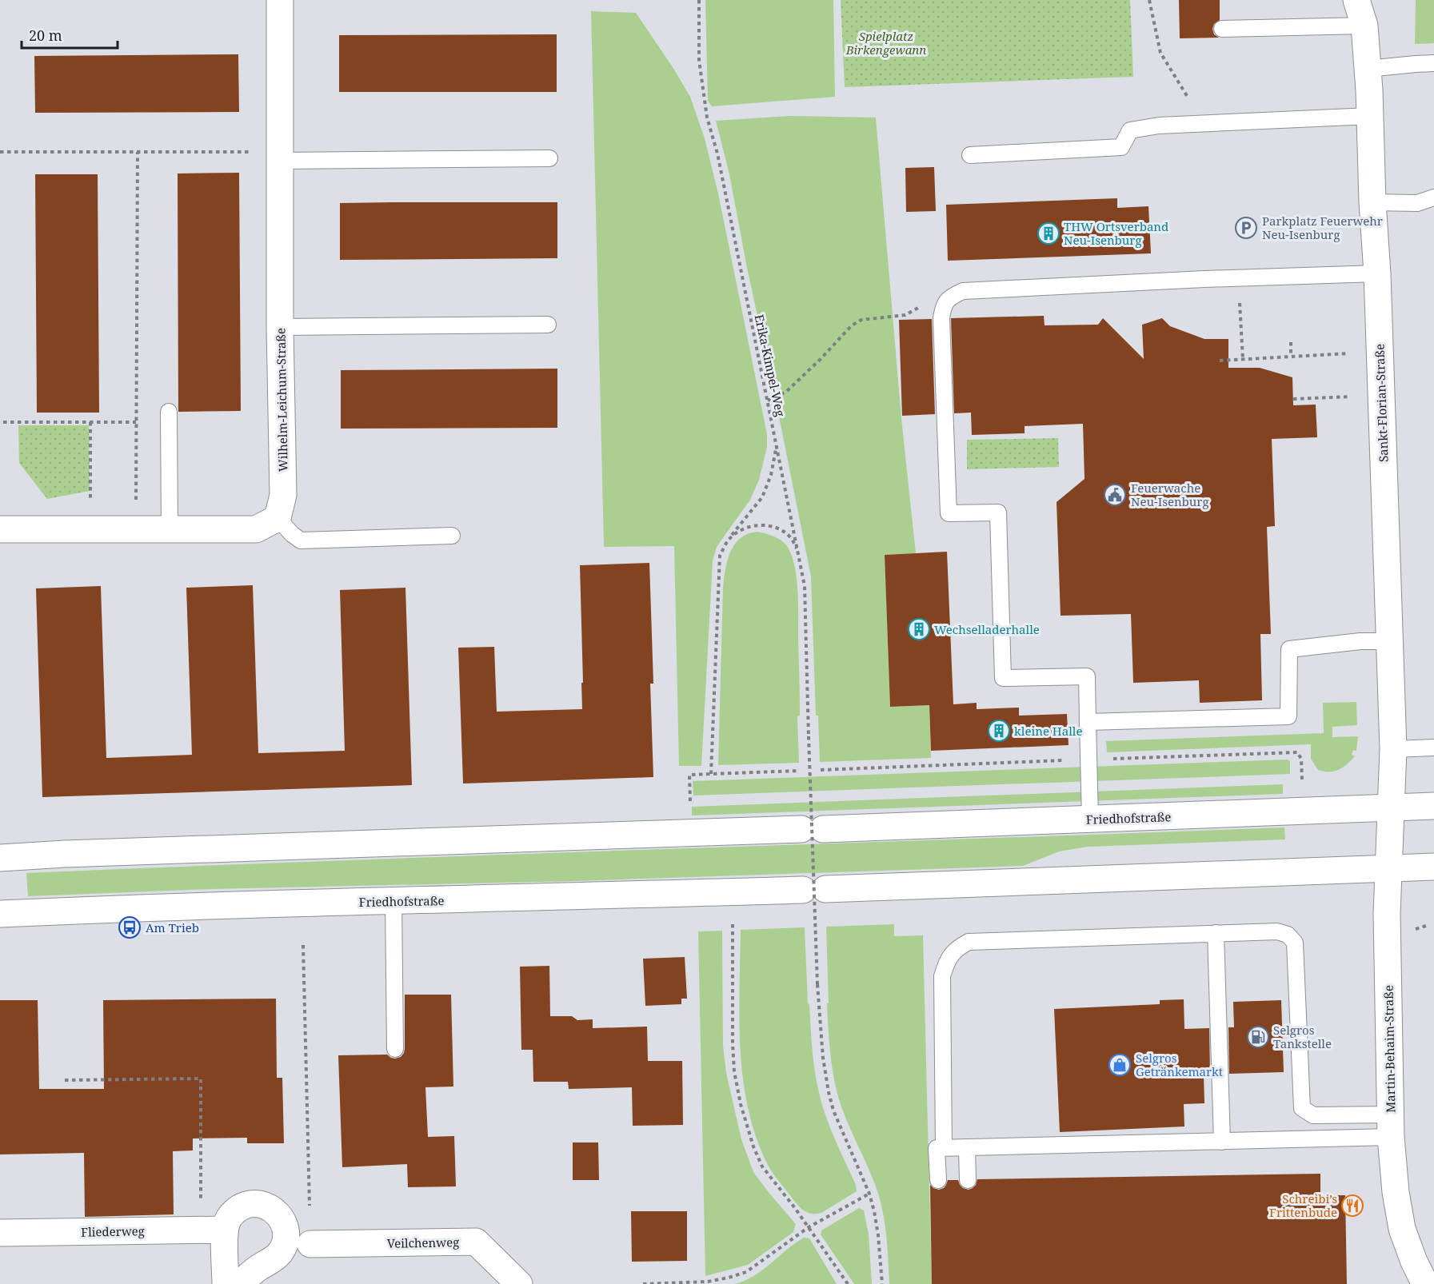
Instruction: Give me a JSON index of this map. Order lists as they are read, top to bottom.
{
  "streets": {
    "main road": [
      "Wilhelm-Leichum-Straße",
      "Sankt-Florian-Straße",
      "Friedhofstraße",
      "Martin-Behaim-Straße",
      "Fliederweg",
      "Veilchenweg"
    ],
    "path": ["Erika-Kimpel-Weg"]
  },
  "crossings": [
    ["Sankt-Florian-Straße", "Friedhofstraße"],
    ["Sankt-Florian-Straße", "Martin-Behaim-Straße"],
    ["Friedhofstraße", "Martin-Behaim-Straße"]
  ],
  "parks": ["Spielplatz Birkengewann"],
  "places": {
    "parking": ["Parkplatz Feuerwehr Neu-Isenburg"],
    "building": ["THW Ortsverband Neu-Isenburg", "Wechselladerhalle", "kleine Halle"],
    "public building": ["Feuerwache Neu-Isenburg"],
    "bus stop": ["Am Trieb"],
    "fuel station": ["Selgros Tankstelle"],
    "shop": ["Selgros Getränkemarkt"],
    "restaurant": ["Schreibi’s Frittenbude"]
  },
  "scale_bar": "20 m"
}
